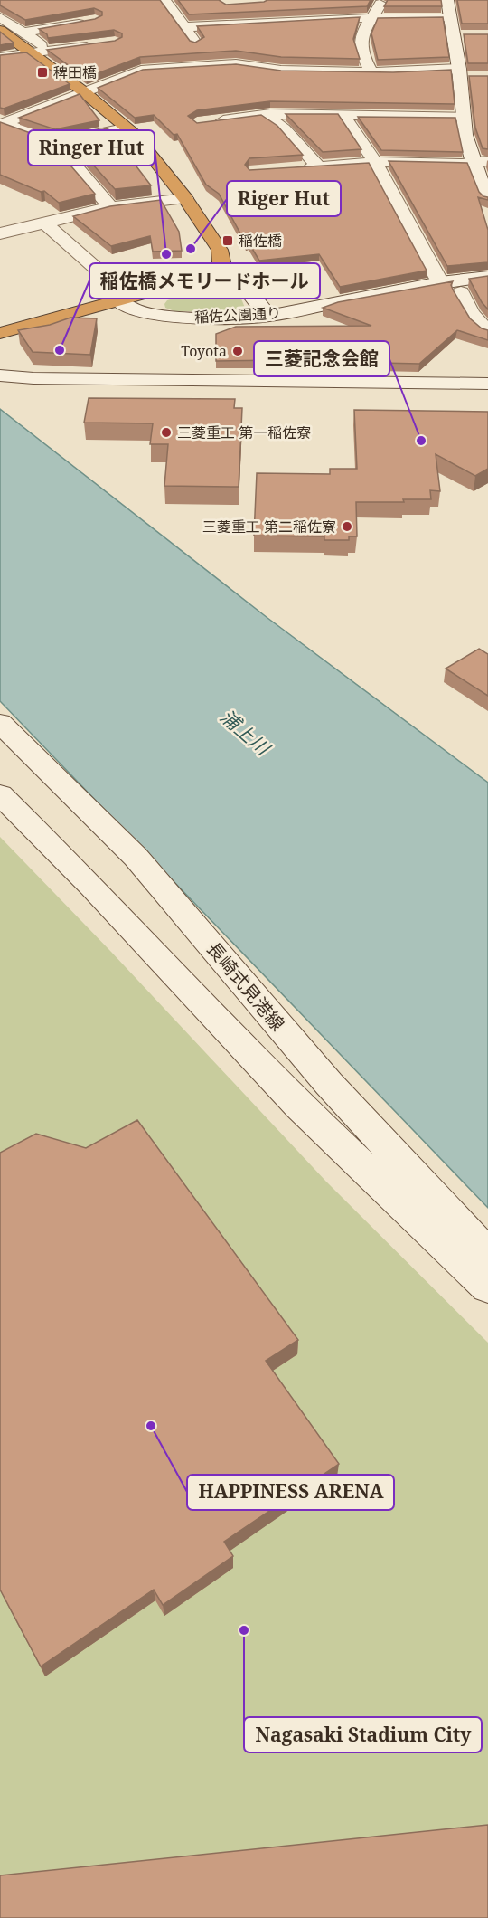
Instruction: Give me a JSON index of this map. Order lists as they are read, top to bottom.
{
  "streets": {
    "street": ["稲佐公園通り", "長崎式見港線"]
  },
  "water": ["浦上川"],
  "places": {
    "transit": ["稗田橋", "稲佐橋"],
    "other": [
      "Riger Hut",
      "Ringer Hut",
      "稲佐橋メモリードホール",
      "Toyota",
      "三菱重工 第一稲佐寮",
      "三菱記念会館",
      "三菱重工 第二稲佐寮",
      "HAPPINESS ARENA",
      "Nagasaki Stadium City"
    ]
  }
}
